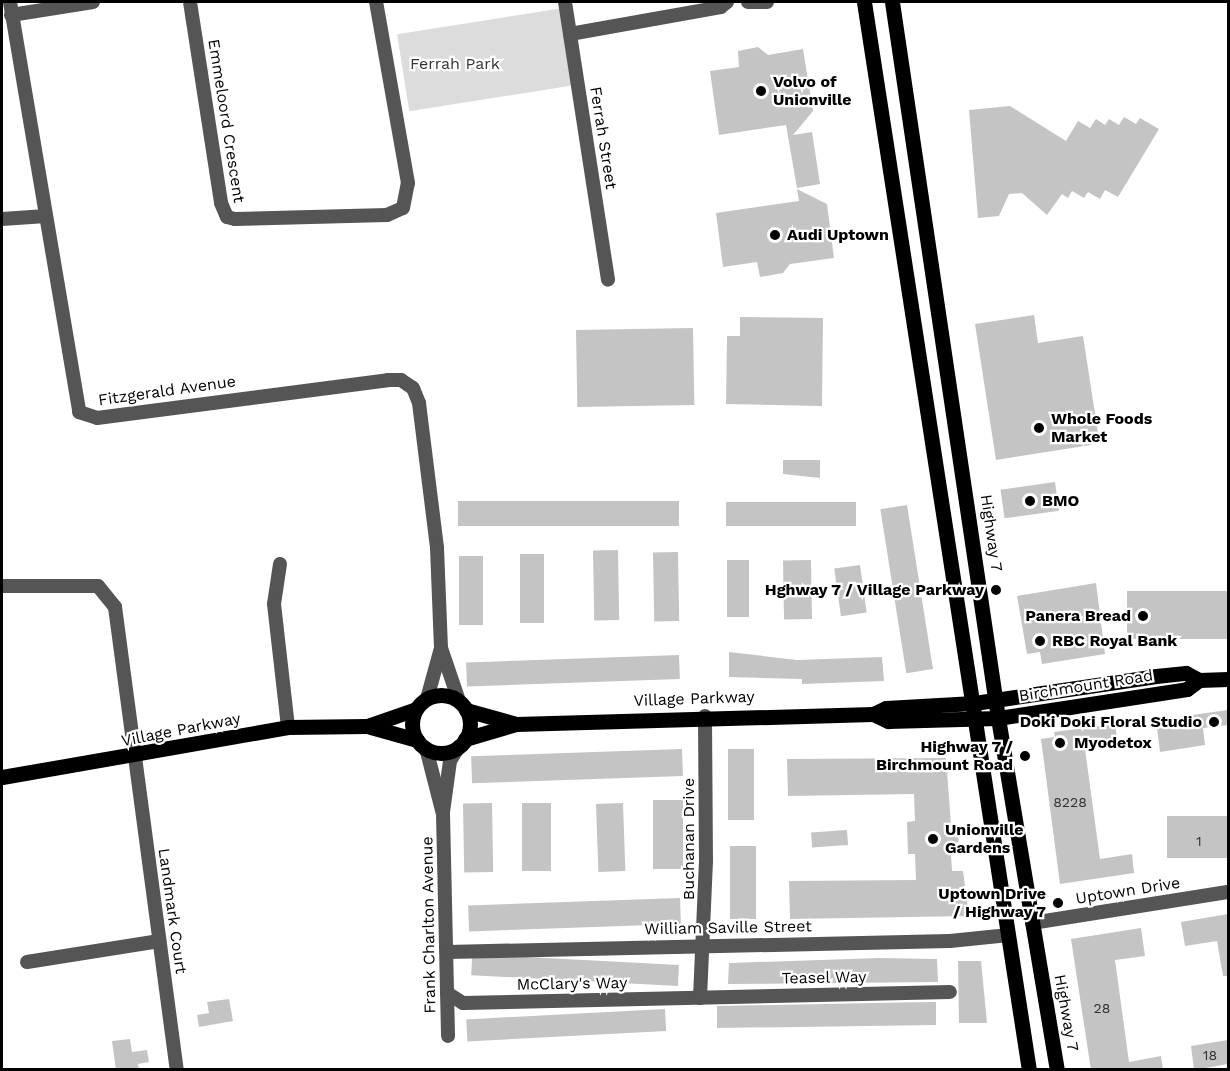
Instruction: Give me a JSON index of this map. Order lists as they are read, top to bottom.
{
  "streets": {
    "main road": ["Highway 7", "Birchmount Road", "Village Parkway"],
    "street": [
      "Emmeloord Crescent",
      "Ferrah Street",
      "Fitzgerald Avenue",
      "Buchanan Drive",
      "Uptown Drive",
      "Landmark Court",
      "Frank Charlton Avenue",
      "William Saville Street",
      "Teasel Way",
      "McClary's Way"
    ]
  },
  "crossings": [
    ["Fitzgerald Avenue", "Village Parkway"],
    ["Fitzgerald Avenue", "Frank Charlton Avenue"],
    ["Highway 7", "Birchmount Road"],
    ["Highway 7", "Village Parkway"],
    ["Highway 7", "Uptown Drive"],
    ["Birchmount Road", "Village Parkway"],
    ["Village Parkway", "Buchanan Drive"],
    ["Village Parkway", "Landmark Court"],
    ["Village Parkway", "Frank Charlton Avenue"],
    ["Buchanan Drive", "William Saville Street"],
    ["Buchanan Drive", "Teasel Way"],
    ["Buchanan Drive", "McClary's Way"],
    ["Frank Charlton Avenue", "William Saville Street"],
    ["Frank Charlton Avenue", "McClary's Way"],
    ["Teasel Way", "McClary's Way"]
  ],
  "parks": ["Ferrah Park"],
  "places": [
    "Volvo of Unionville",
    "Audi Uptown",
    "Whole Foods Market",
    "BMO",
    "Hghway 7 / Village Parkway",
    "Panera Bread",
    "RBC Royal Bank",
    "Doki Doki Floral Studio",
    "Myodetox",
    "Highway 7 / Birchmount Road",
    "Unionville Gardens",
    "Uptown Drive / Highway 7"
  ],
  "house_numbers": [
    "8228",
    "1",
    "28",
    "18"
  ]
}
